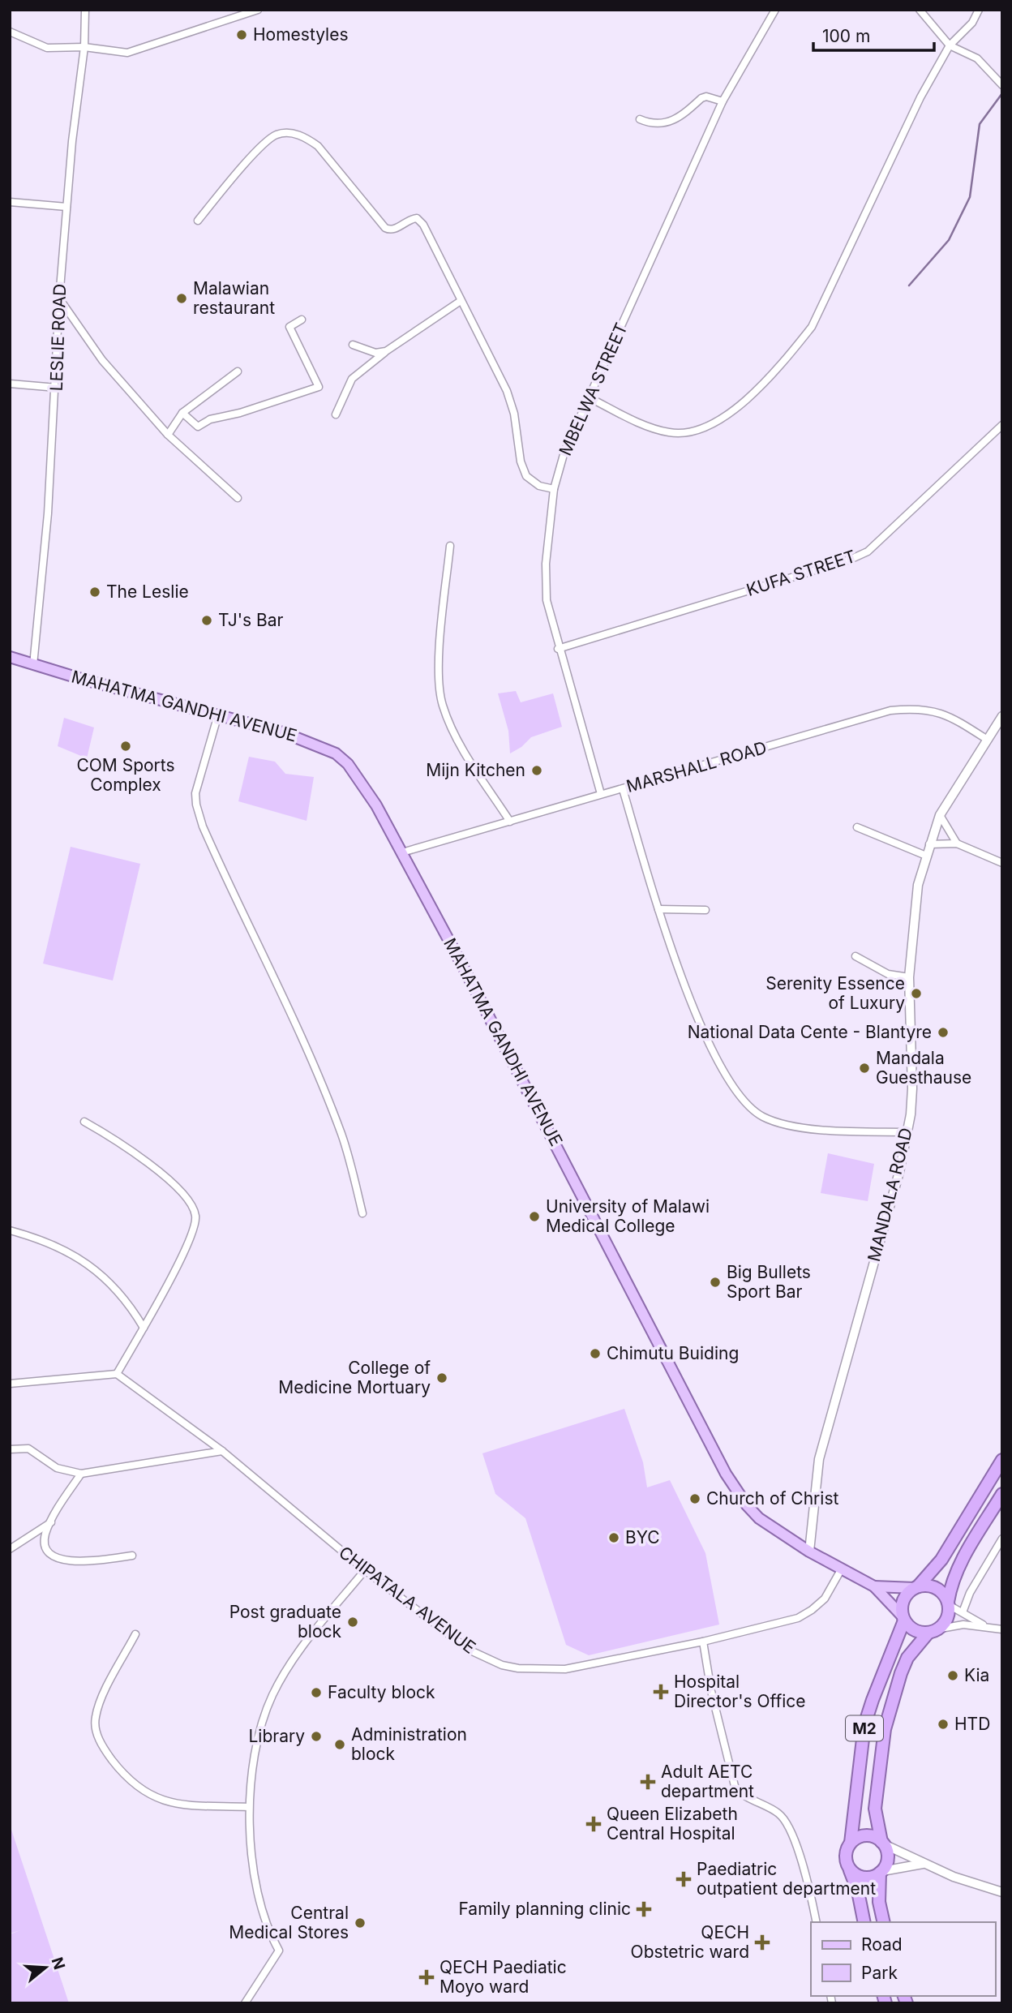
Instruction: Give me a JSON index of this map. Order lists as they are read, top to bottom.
{
  "streets": {
    "highway": ["M2"],
    "main road": ["MAHATMA GANDHI AVENUE"],
    "street": [
      "LESLIE ROAD",
      "MBELWA STREET",
      "KUFA STREET",
      "MARSHALL ROAD",
      "MANDALA ROAD",
      "CHIPATALA AVENUE"
    ]
  },
  "crossings": [
    ["LESLIE ROAD", "MAHATMA GANDHI AVENUE"],
    ["MBELWA STREET", "KUFA STREET"],
    ["MBELWA STREET", "MARSHALL ROAD"],
    ["MAHATMA GANDHI AVENUE", "MARSHALL ROAD"],
    ["MAHATMA GANDHI AVENUE", "MANDALA ROAD"],
    ["MAHATMA GANDHI AVENUE", "CHIPATALA AVENUE"],
    ["MAHATMA GANDHI AVENUE", "M2"],
    ["MARSHALL ROAD", "MANDALA ROAD"]
  ],
  "places": {
    "other": [
      "Homestyles",
      "Malawian restaurant",
      "The Leslie",
      "TJ's Bar",
      "COM Sports Complex",
      "Mijn Kitchen",
      "Serenity Essence of Luxury",
      "National Data Cente - Blantyre",
      "Mandala Guesthause",
      "University of Malawi Medical College",
      "Big Bullets Sport Bar",
      "Chimutu Buiding",
      "College of Medicine Mortuary",
      "Church of Christ",
      "BYC",
      "Post graduate block",
      "Kia",
      "Faculty block",
      "HTD",
      "Library",
      "Administration block",
      "Central Medical Stores"
    ],
    "health": [
      "Hospital Director's Office",
      "Adult AETC department",
      "Queen Elizabeth Central Hospital",
      "Paediatric outpatient department",
      "Family planning clinic",
      "QECH Obstetric ward",
      "QECH Paediatic Moyo ward"
    ]
  },
  "legend": ["Road", "Park"],
  "scale_bar": "100 m",
  "north": "right"
}
